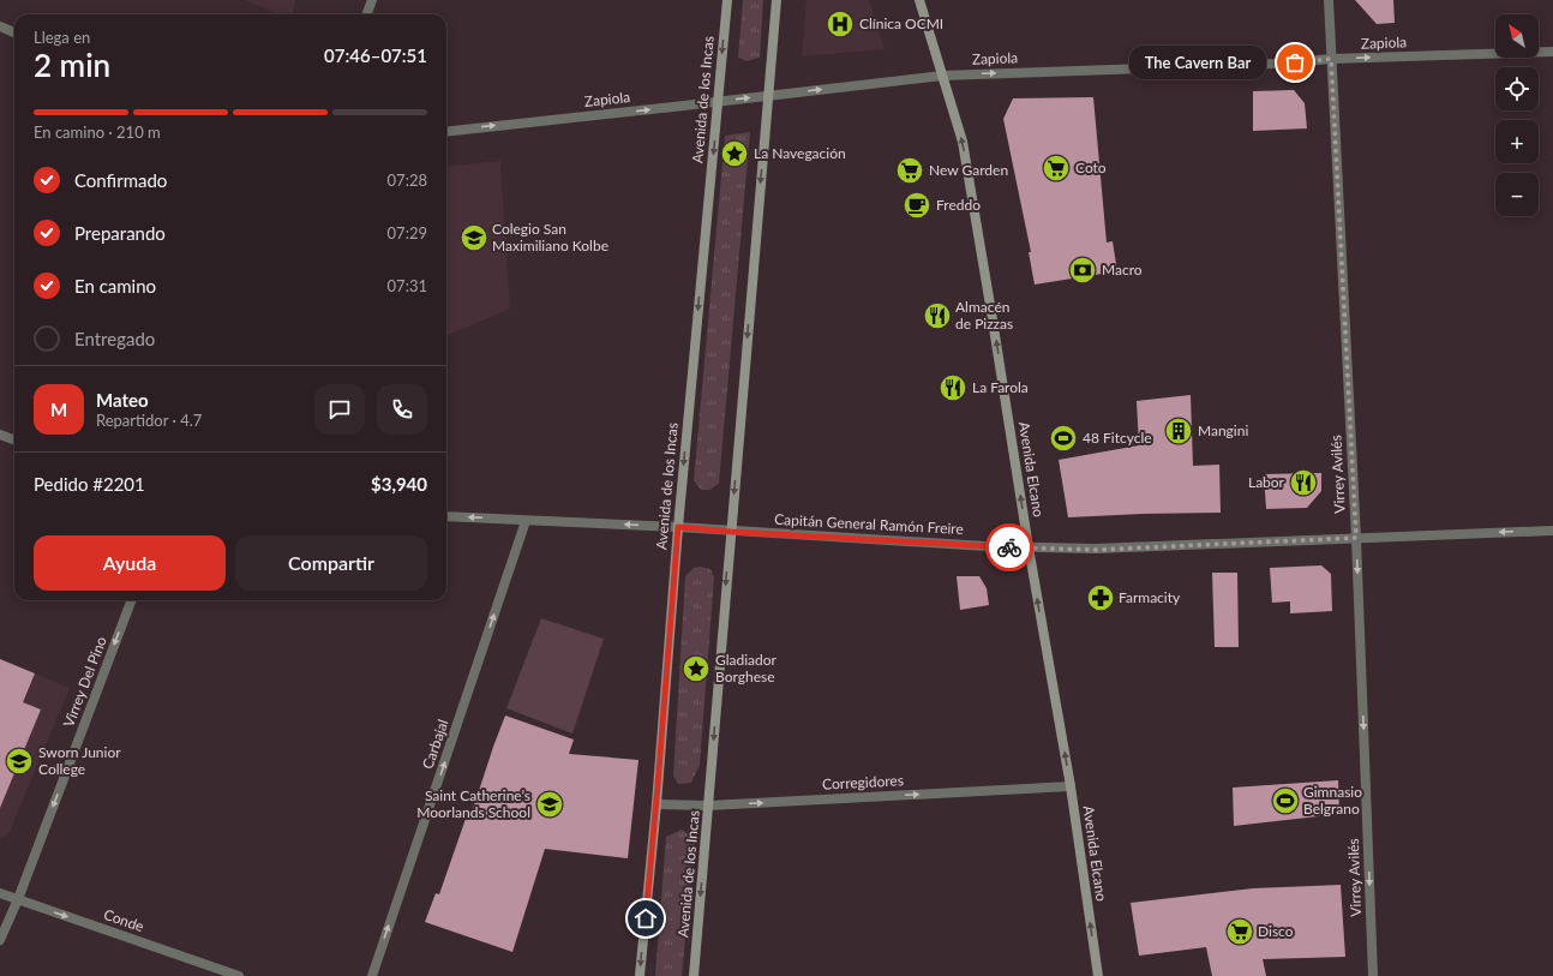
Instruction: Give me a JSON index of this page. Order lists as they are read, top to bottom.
{
  "streets": {
    "main road": ["Avenida de los Incas", "Avenida Elcano"],
    "street": [
      "Zapiola",
      "Virrey Avilés",
      "Capitán General Ramón Freire",
      "Virrey Del Pino",
      "Carbajal",
      "Corregidores",
      "Conde"
    ]
  },
  "crossings": [
    ["Zapiola", "Avenida de los Incas"],
    ["Zapiola", "Avenida Elcano"],
    ["Zapiola", "Virrey Avilés"],
    ["Avenida de los Incas", "Capitán General Ramón Freire"],
    ["Avenida de los Incas", "Corregidores"],
    ["Avenida Elcano", "Capitán General Ramón Freire"],
    ["Avenida Elcano", "Corregidores"],
    ["Virrey Avilés", "Capitán General Ramón Freire"],
    ["Capitán General Ramón Freire", "Carbajal"],
    ["Virrey Del Pino", "Conde"]
  ],
  "one_way": [
    "Zapiola",
    "Avenida de los Incas",
    "Avenida Elcano",
    "Virrey Avilés",
    "Capitán General Ramón Freire",
    "Virrey Del Pino",
    "Carbajal",
    "Corregidores",
    "Conde"
  ],
  "places": {
    "hospital": ["Clínica OCMI"],
    "other": ["The Cavern Bar"],
    "place": ["La Navegación", "Gladiador Borghese"],
    "supermarket": ["Coto", "New Garden", "Disco"],
    "cafe": ["Freddo"],
    "school or university": ["Colegio San Maximiliano Kolbe", "Sworn Junior College", "Saint Catherine’s Moorlands School"],
    "bank": ["Macro"],
    "restaurant": ["Almacén de Pizzas", "La Farola", "Labor"],
    "building": ["Mangini"],
    "sports": ["48 Fitcycle", "Gimnasio Belgrano"],
    "pharmacy": ["Farmacity"]
  },
  "north": "top left",
  "page": {
    "map_buttons": ["+", "−"],
    "heading": ["2 min", "Llega en", "07:46–07:51"],
    "panel": [
      "Mateo",
      "Repartidor · 4.7",
      "Pedido #2201",
      "$3,940"
    ],
    "bubble": "The Cavern Bar",
    "bar": "En camino · 210 m",
    "list": [
      ["Confirmado", "07:28"],
      ["Preparando", "07:29"],
      ["En camino", "07:31"],
      "Entregado"
    ],
    "round": "M",
    "buttons": ["Ayuda", "Compartir"]
  }
}
